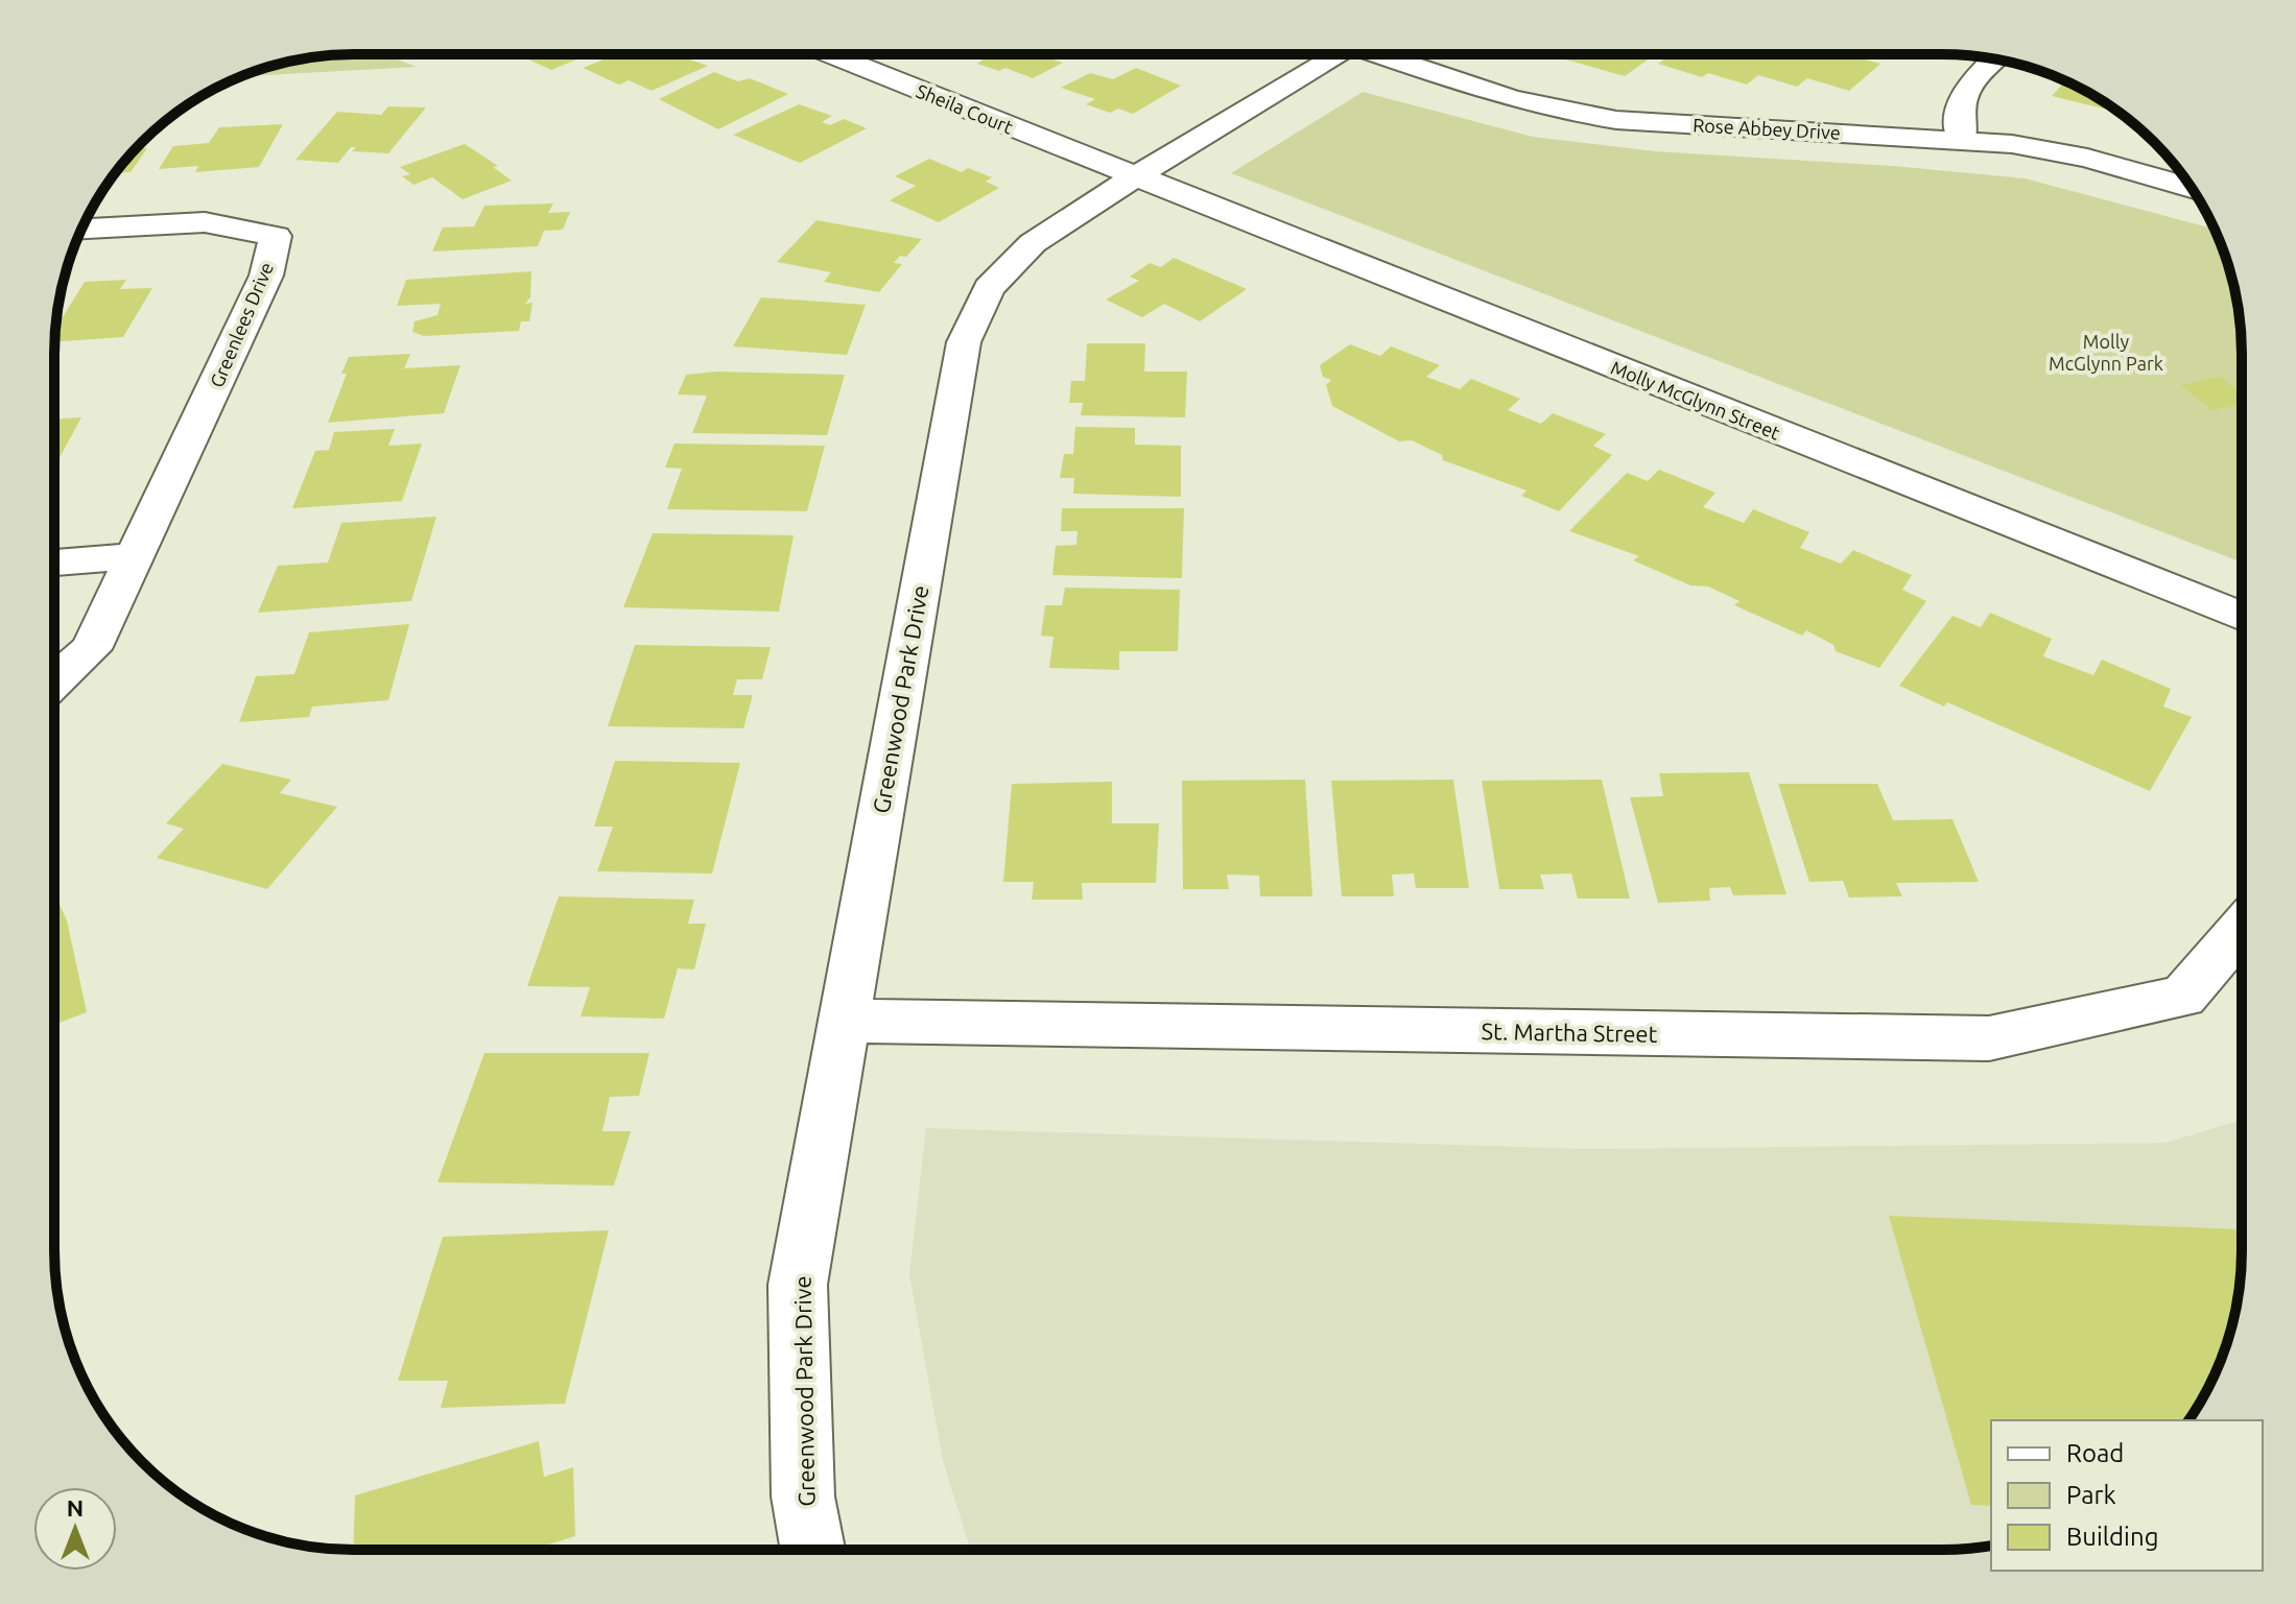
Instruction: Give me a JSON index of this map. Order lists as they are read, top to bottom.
{
  "streets": {
    "street": [
      "Sheila Court",
      "Rose Abbey Drive",
      "Greenlees Drive",
      "Molly McGlynn Street",
      "Greenwood Park Drive",
      "St. Martha Street"
    ]
  },
  "crossings": [
    ["Sheila Court", "Molly McGlynn Street"],
    ["Sheila Court", "Greenwood Park Drive"],
    ["Molly McGlynn Street", "Greenwood Park Drive"],
    ["Greenwood Park Drive", "St. Martha Street"]
  ],
  "parks": ["Molly McGlynn Park"],
  "legend": ["Road", "Park", "Building"],
  "north": "top"
}
